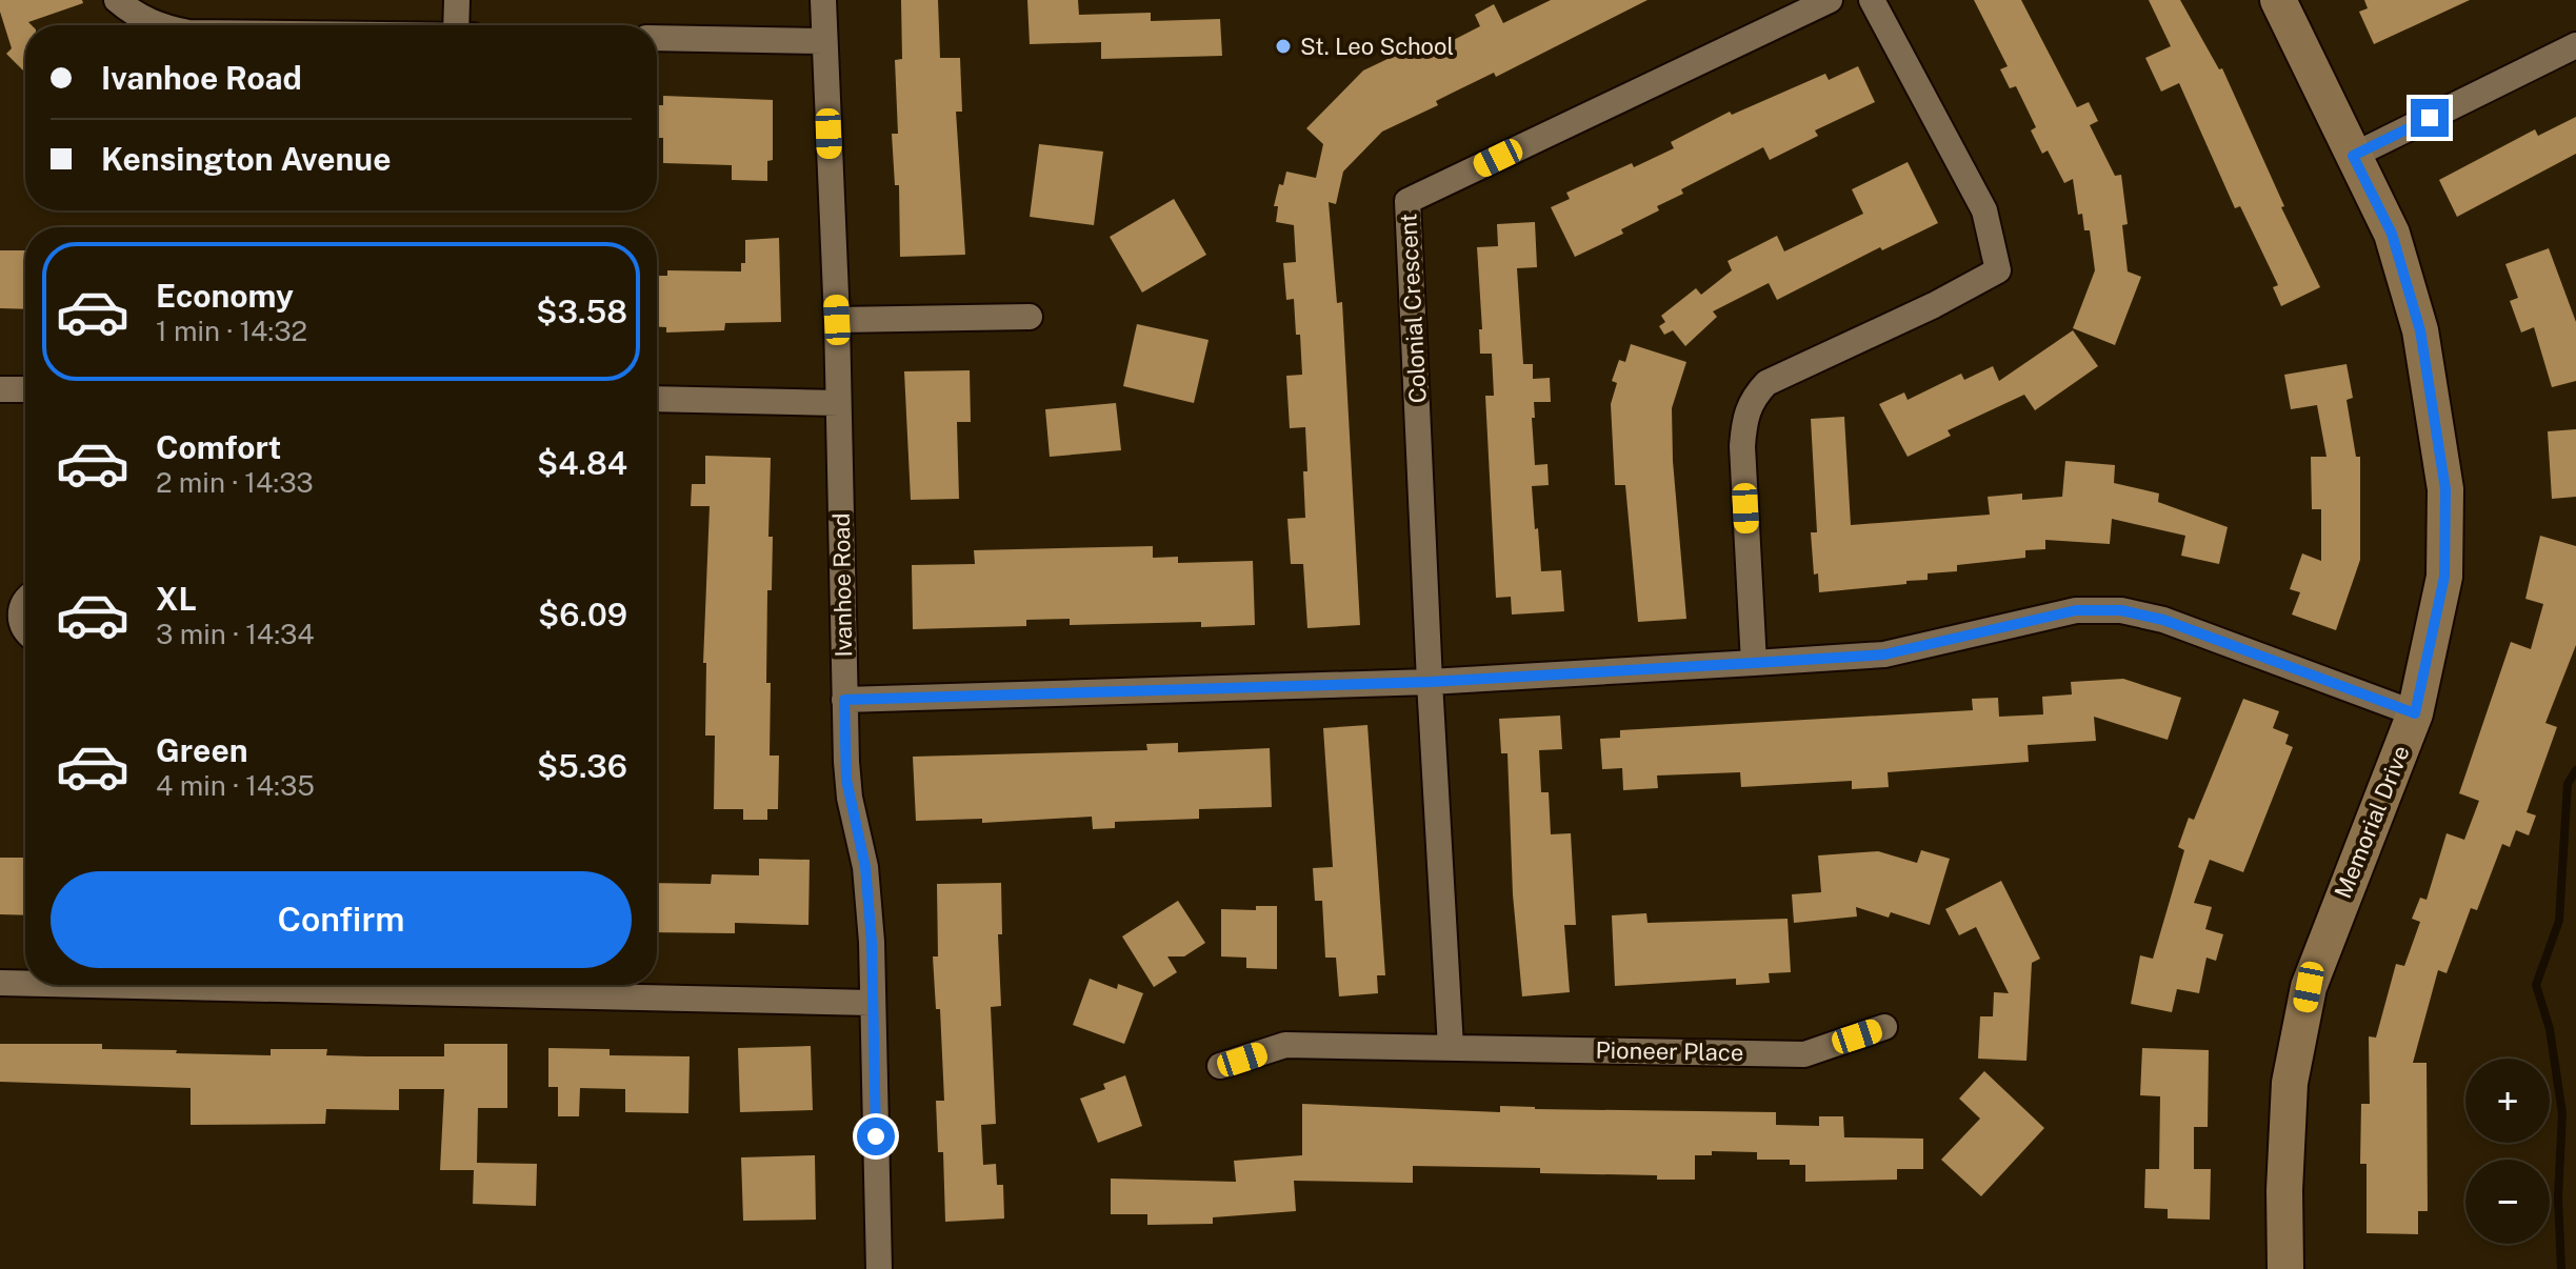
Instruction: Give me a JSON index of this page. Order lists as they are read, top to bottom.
{
  "streets": {
    "main road": ["Memorial Drive"],
    "street": ["Colonial Crescent", "Ivanhoe Road", "Pioneer Place"]
  },
  "places": ["St. Leo School"],
  "page": {
    "banner": ["Ivanhoe Road", "Kensington Avenue"],
    "list": [
      {
        "name": "Economy",
        "note": "1 min · 14:32",
        "value": "$3.58"
      },
      {
        "name": "Comfort",
        "note": "2 min · 14:33",
        "value": "$4.84"
      },
      {
        "name": "XL",
        "note": "3 min · 14:34",
        "value": "$6.09"
      },
      {
        "name": "Green",
        "note": "4 min · 14:35",
        "value": "$5.36"
      }
    ],
    "buttons": "Confirm",
    "map_buttons": ["+", "−"]
  }
}
